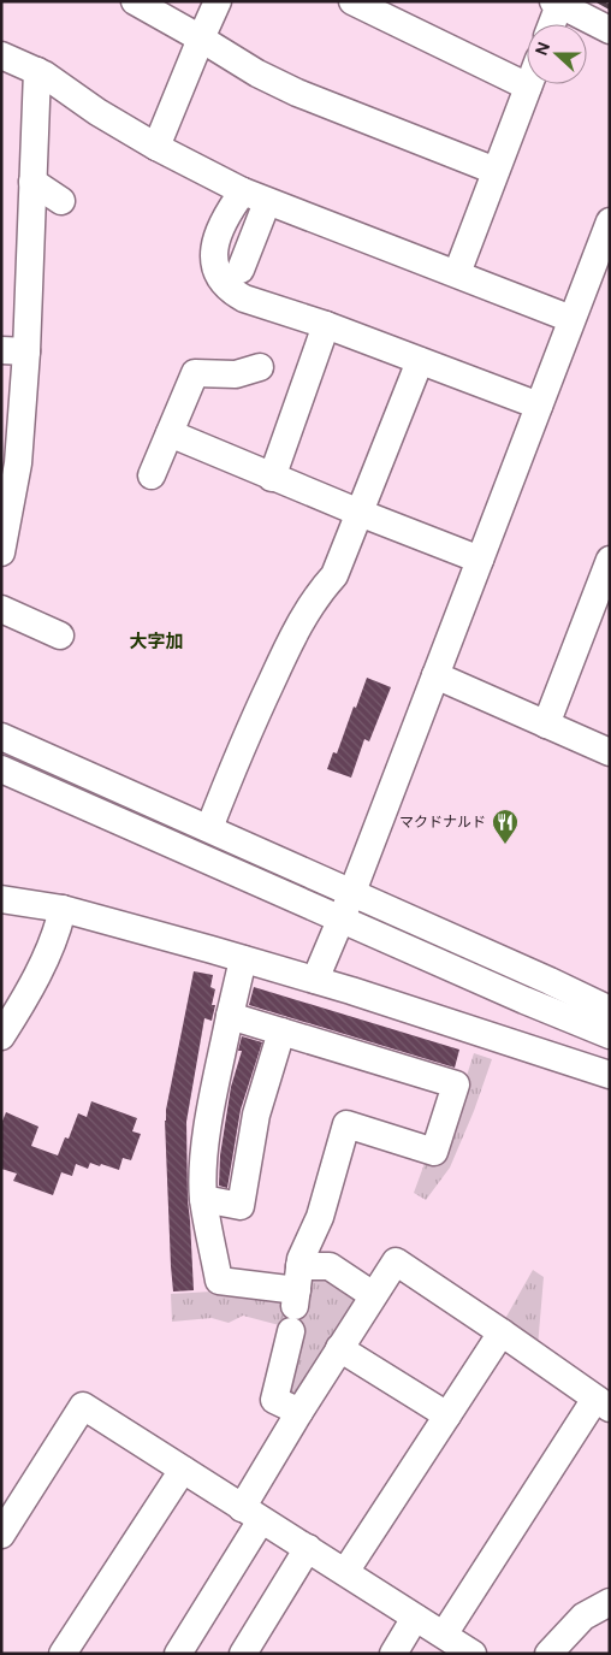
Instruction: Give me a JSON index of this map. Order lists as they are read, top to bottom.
{
  "districts": ["大字加"],
  "places": {
    "restaurant": ["マクドナルド"]
  },
  "north": "left"
}
